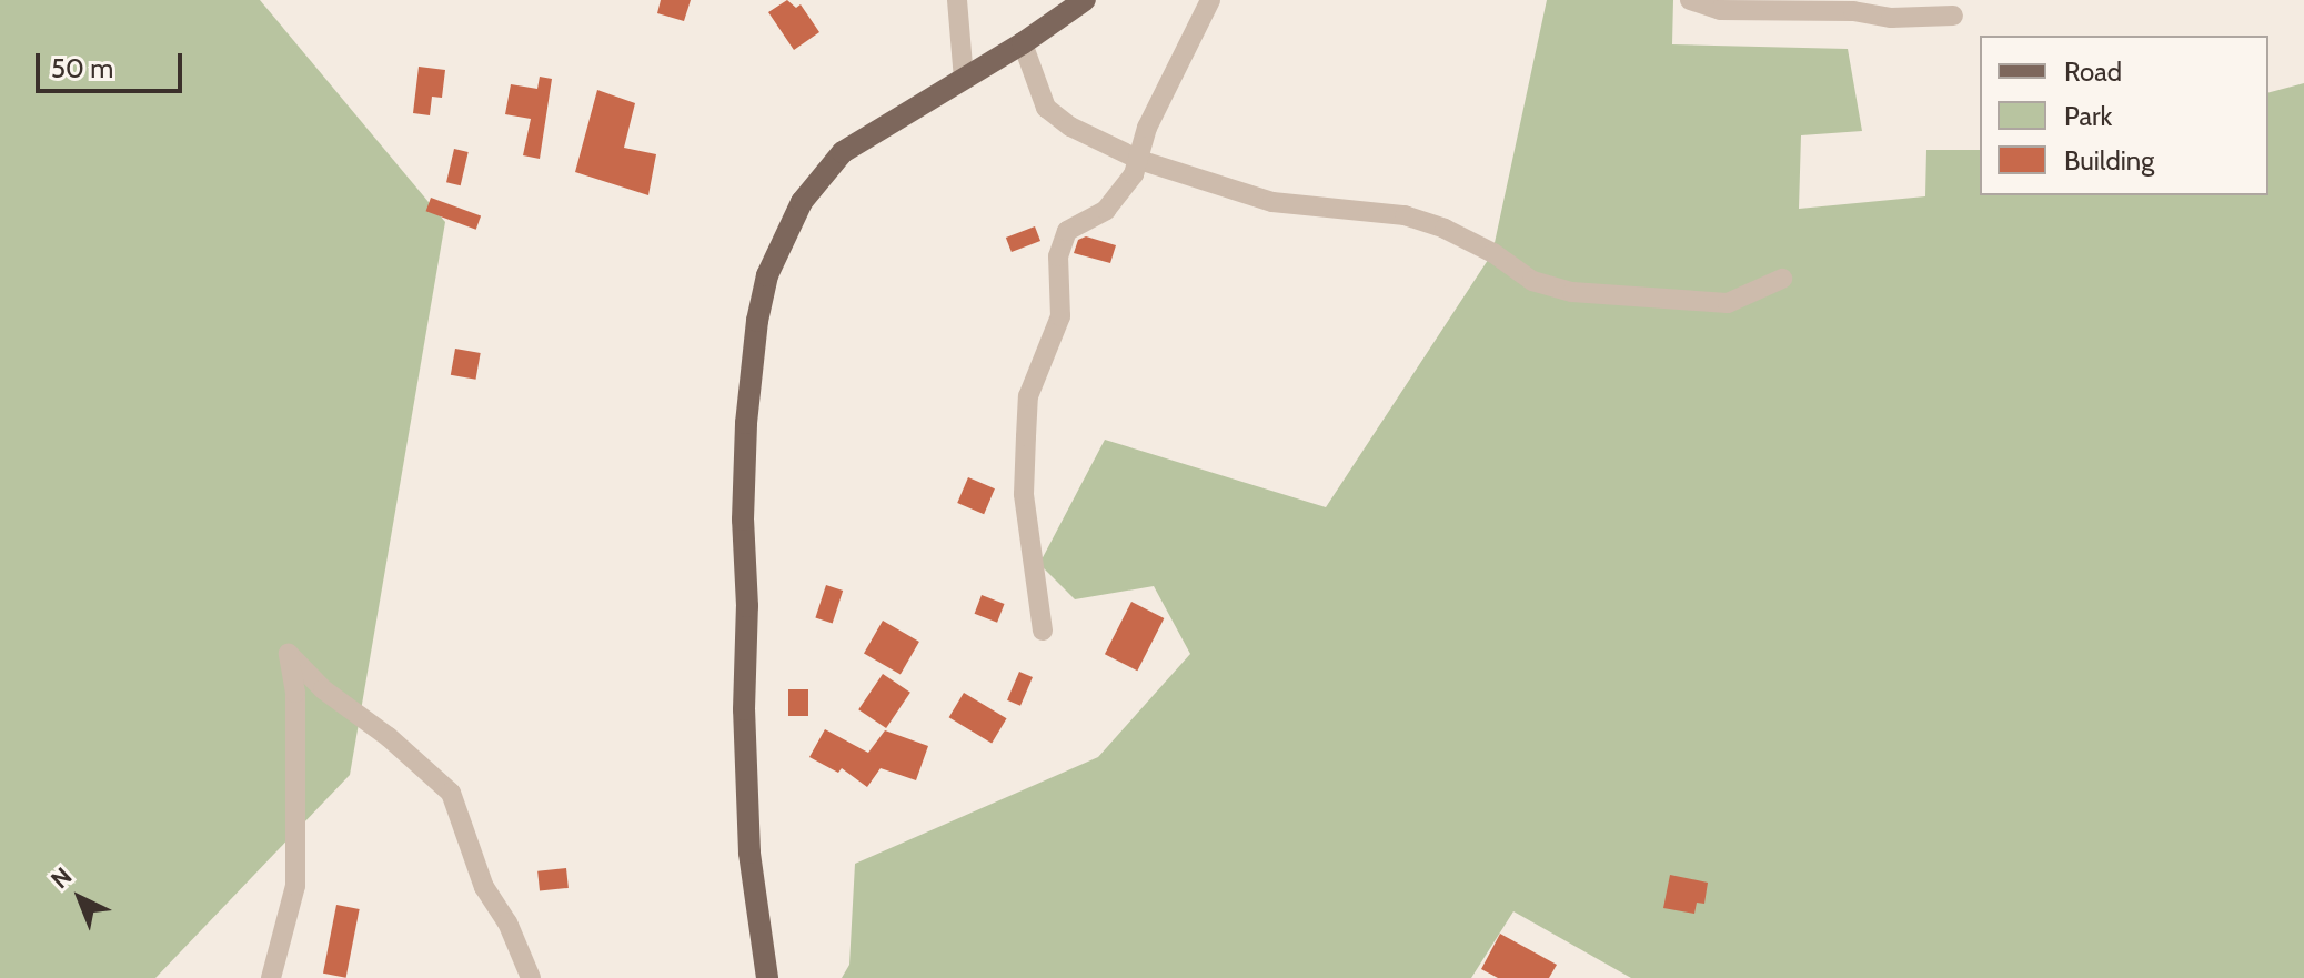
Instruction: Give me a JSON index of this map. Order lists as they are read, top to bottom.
{
  "legend": ["Road", "Park", "Building"],
  "scale_bar": "50 m",
  "north": "top left"
}
